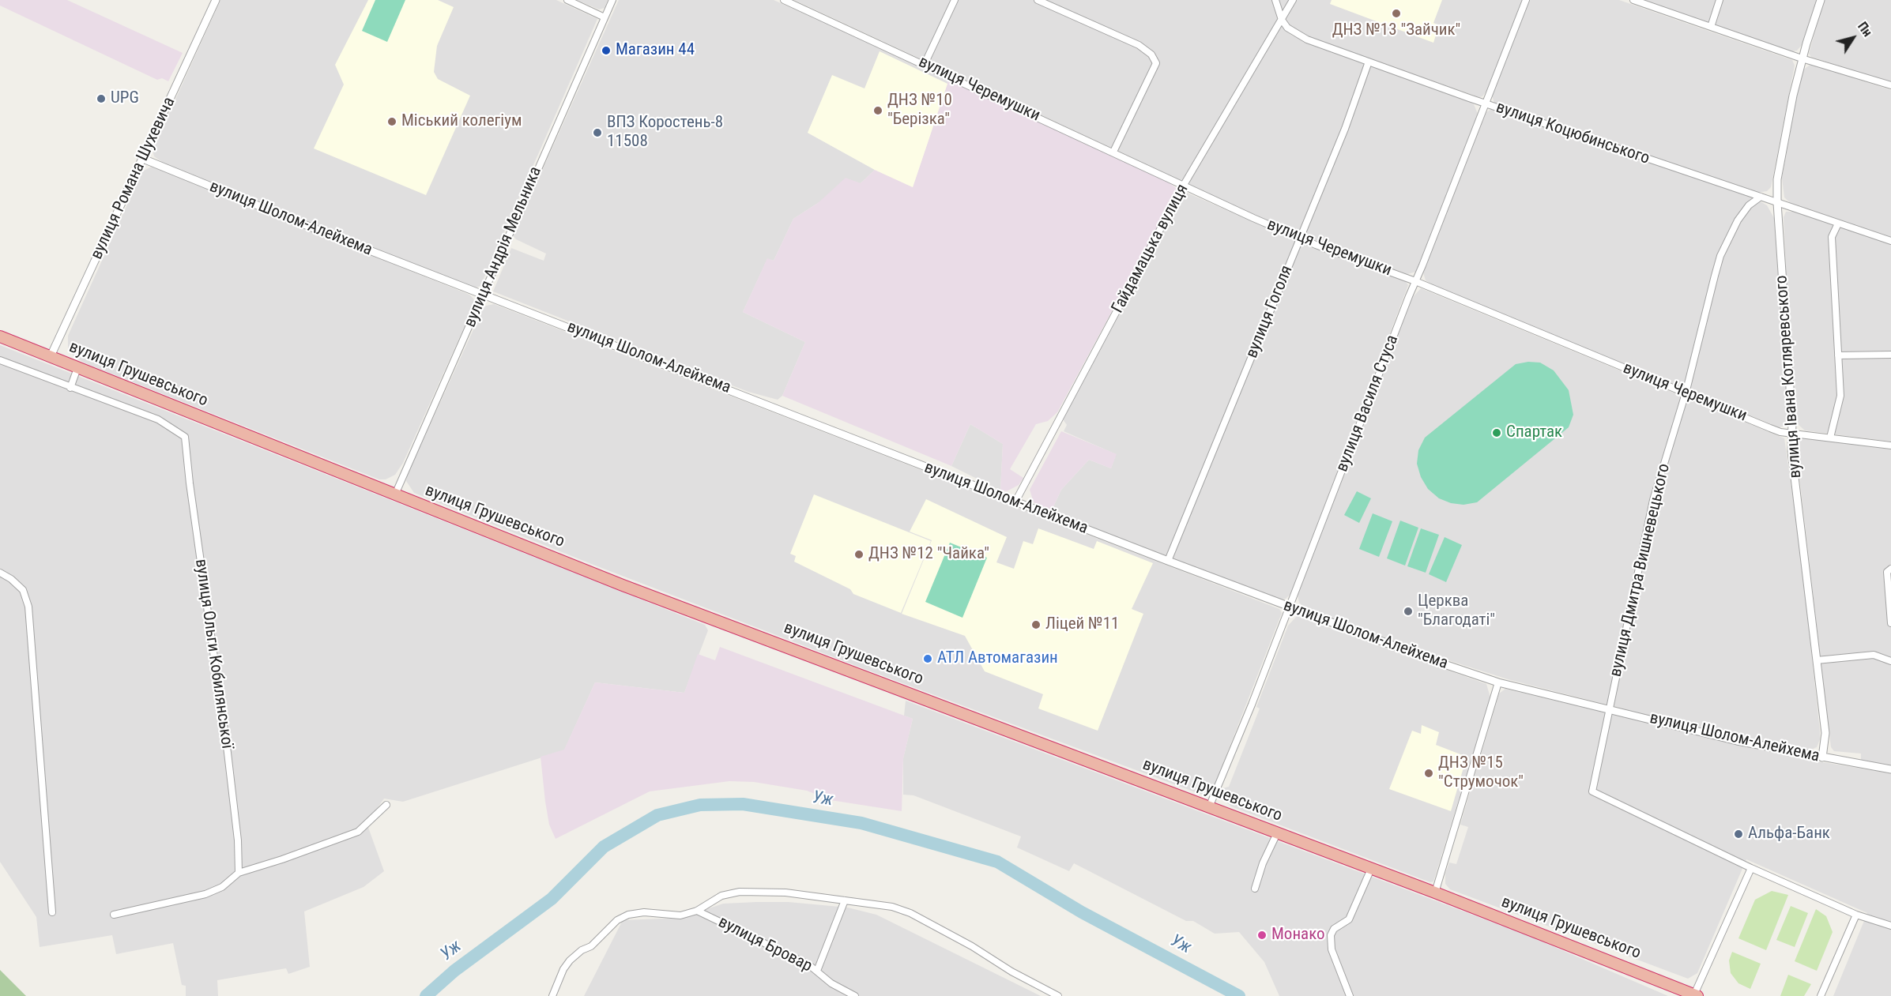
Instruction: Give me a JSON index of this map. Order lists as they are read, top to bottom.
{
  "streets": {
    "highway": ["вулиця Грушевського"],
    "street": [
      "вулиця Черемушки",
      "вулиця Коцюбинського",
      "вулиця Романа Шухевича",
      "вулиця Шолом-Алейхема",
      "вулиця Андрія Мельника",
      "Гайдамацька вулиця",
      "вулиця Гоголя",
      "вулиця Івана Котляревського",
      "вулиця Василя Стуса",
      "вулиця Дмитра Вишневецького",
      "вулиця Ольги Кобилянської",
      "вулиця Бровар"
    ]
  },
  "crossings": [
    ["вулиця Черемушки", "Гайдамацька вулиця"],
    ["вулиця Черемушки", "вулиця Гоголя"],
    ["вулиця Черемушки", "вулиця Івана Котляревського"],
    ["вулиця Черемушки", "вулиця Василя Стуса"],
    ["вулиця Черемушки", "вулиця Дмитра Вишневецького"],
    ["вулиця Коцюбинського", "Гайдамацька вулиця"],
    ["вулиця Коцюбинського", "вулиця Гоголя"],
    ["вулиця Коцюбинського", "вулиця Івана Котляревського"],
    ["вулиця Коцюбинського", "вулиця Василя Стуса"],
    ["вулиця Коцюбинського", "вулиця Дмитра Вишневецького"],
    ["вулиця Романа Шухевича", "вулиця Шолом-Алейхема"],
    ["вулиця Романа Шухевича", "вулиця Грушевського"],
    ["вулиця Шолом-Алейхема", "вулиця Андрія Мельника"],
    ["вулиця Шолом-Алейхема", "Гайдамацька вулиця"],
    ["вулиця Шолом-Алейхема", "вулиця Гоголя"],
    ["вулиця Шолом-Алейхема", "вулиця Івана Котляревського"],
    ["вулиця Шолом-Алейхема", "вулиця Василя Стуса"],
    ["вулиця Шолом-Алейхема", "вулиця Дмитра Вишневецького"],
    ["вулиця Андрія Мельника", "вулиця Грушевського"],
    ["вулиця Грушевського", "вулиця Василя Стуса"]
  ],
  "water": ["Уж"],
  "places": [
    "ДНЗ №13 \"Зайчик\"",
    "Магазин 44",
    "UPG",
    "ДНЗ №10 \"Берізка\"",
    "Міський колегіум",
    "ВПЗ Коростень-8 11508",
    "Спартак",
    "ДНЗ №12 \"Чайка\"",
    "Церква \"Благодаті\"",
    "Ліцей №11",
    "АТЛ Автомагазин",
    "ДНЗ №15 \"Струмочок\"",
    "Альфа-Банк",
    "Монако"
  ],
  "north": "top right"
}
